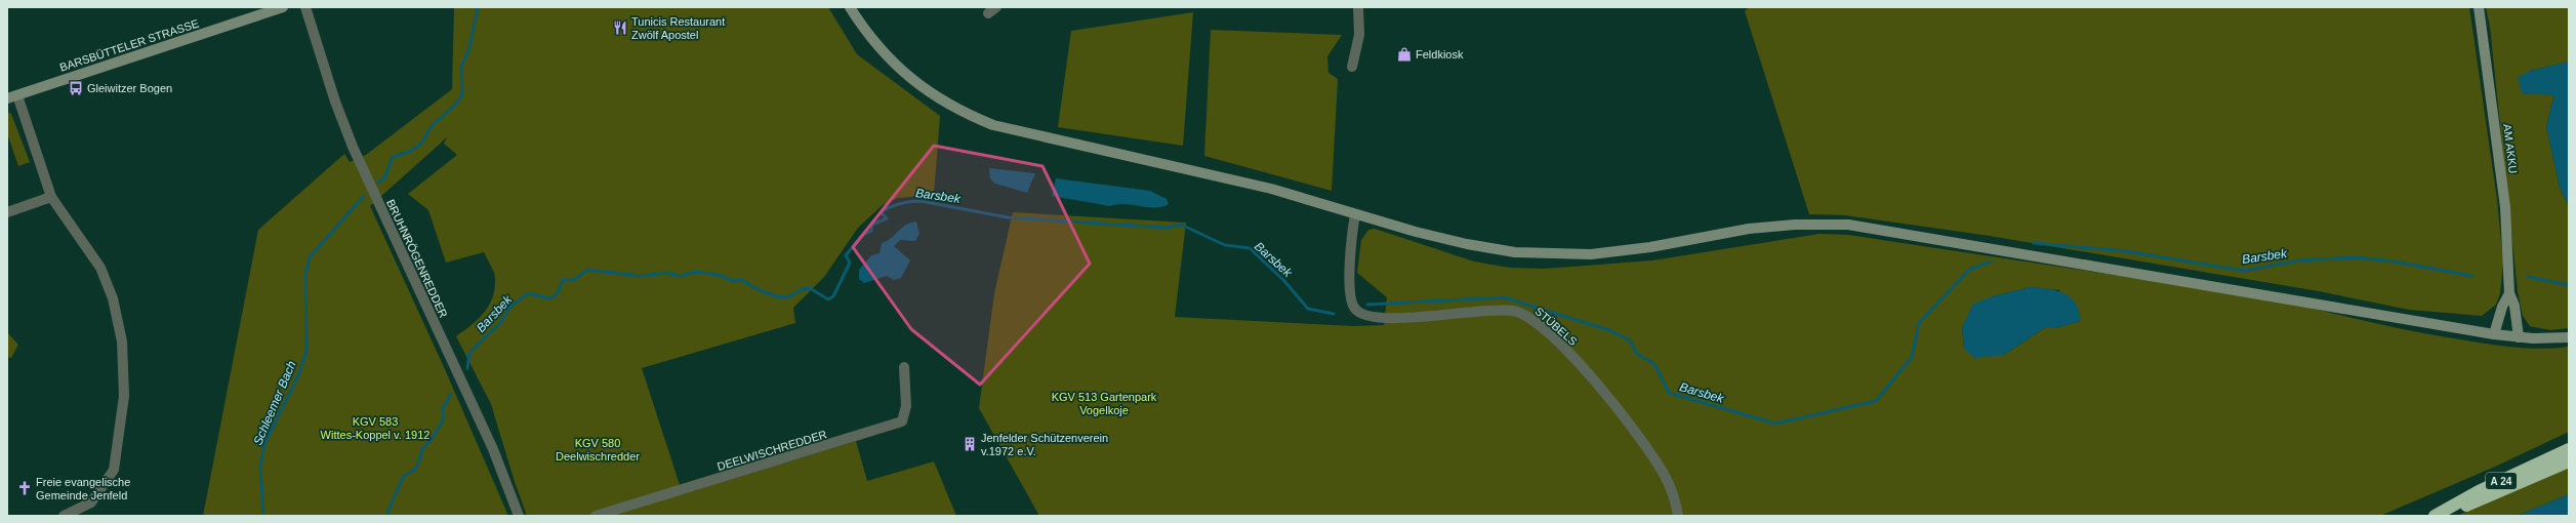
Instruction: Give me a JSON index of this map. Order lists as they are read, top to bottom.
{
  "streets": {
    "highway": ["A 24"],
    "main road": ["BARSBÜTTELER STRASSE", "AM AKKU"],
    "street": ["BRUHNRÖGENREDDER", "STÜBELS", "DEELWISCHREDDER"]
  },
  "water": ["Barsbek", "Schleemer Bach"],
  "parks": ["KGV 513 Gartenpark Vogelkoje", "KGV 583 Wittes-Koppel v. 1912", "KGV 580 Deelwischredder"],
  "places": {
    "restaurant": ["Tunicis Restaurant Zwölf Apostel"],
    "shop": ["Feldkiosk"],
    "bus stop": ["Gleiwitzer Bogen"],
    "building": ["Jenfelder Schützenverein v.1972 e.V."],
    "church": ["Freie evangelische Gemeinde Jenfeld"]
  }
}
